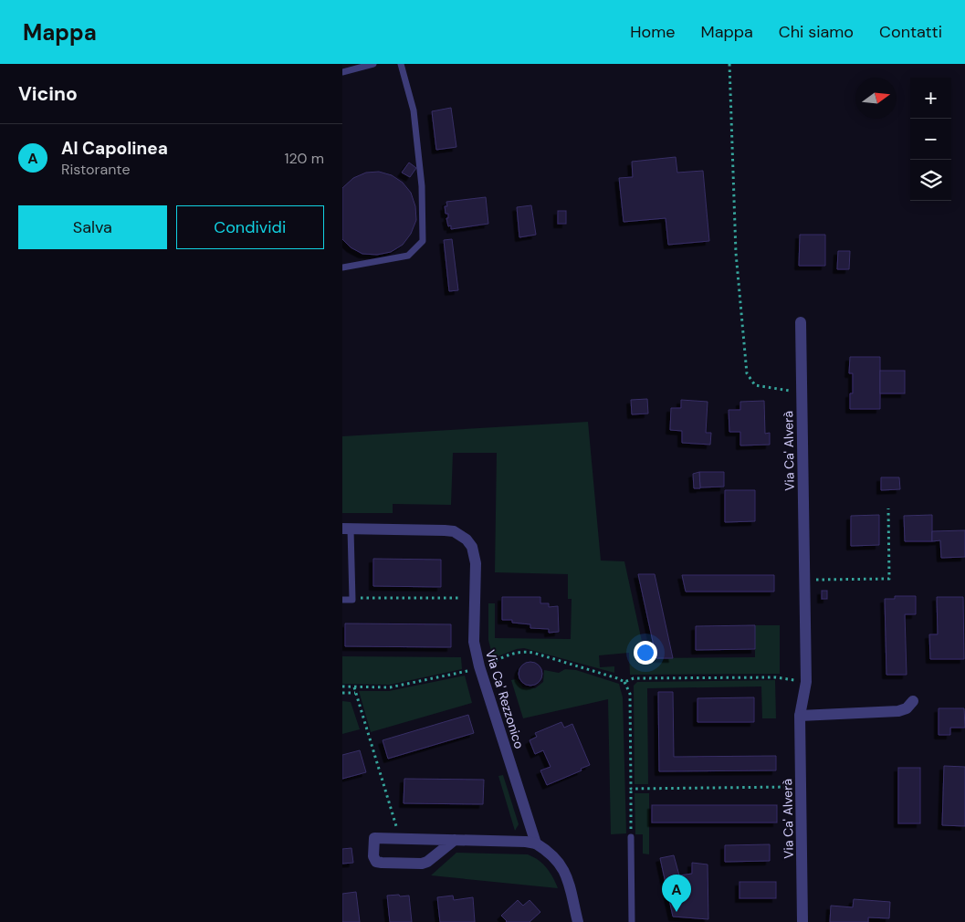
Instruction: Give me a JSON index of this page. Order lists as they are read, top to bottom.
{
  "streets": {
    "street": ["Via Ca' Alverà", "Via Ca' Rezzonico"]
  },
  "north": "right",
  "page": {
    "header": "Mappa",
    "nav": [
      "Home",
      "Mappa",
      "Chi siamo",
      "Contatti"
    ],
    "heading": "Vicino",
    "map_buttons": ["+", "−"],
    "list": [
      {
        "mark": "A",
        "name": "Al Capolinea",
        "note": "Ristorante",
        "value": "120 m"
      }
    ],
    "buttons": ["Salva", "Condividi"],
    "pins": "A"
  }
}
